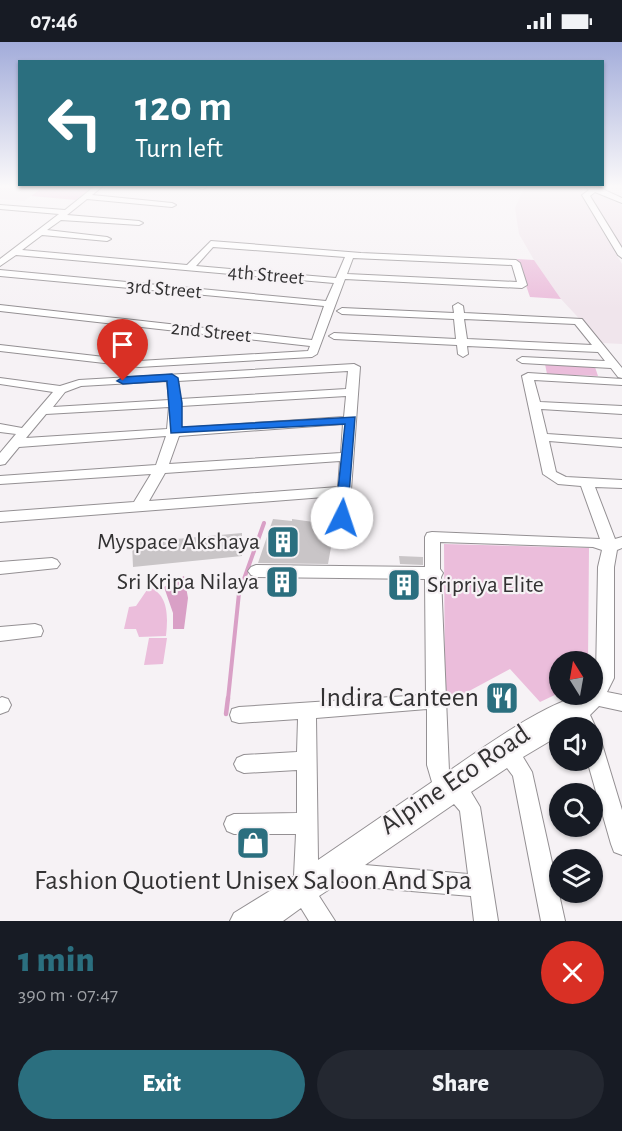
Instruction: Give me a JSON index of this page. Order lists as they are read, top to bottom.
{
  "streets": {
    "street": [
      "4th Street",
      "3rd Street",
      "2nd Street",
      "Alpine Eco Road"
    ]
  },
  "places": {
    "building": ["Myspace Akshaya", "Sri Kripa Nilaya", "Sripriya Elite"],
    "restaurant": ["Indira Canteen"],
    "shop": ["Fashion Quotient Unisex Saloon And Spa"]
  },
  "north": "top",
  "page": {
    "status": "07:46",
    "turn": ["120 m", "Turn left"],
    "heading": ["1 min", "390 m · 07:47"],
    "buttons": ["Exit", "Share"]
  }
}
